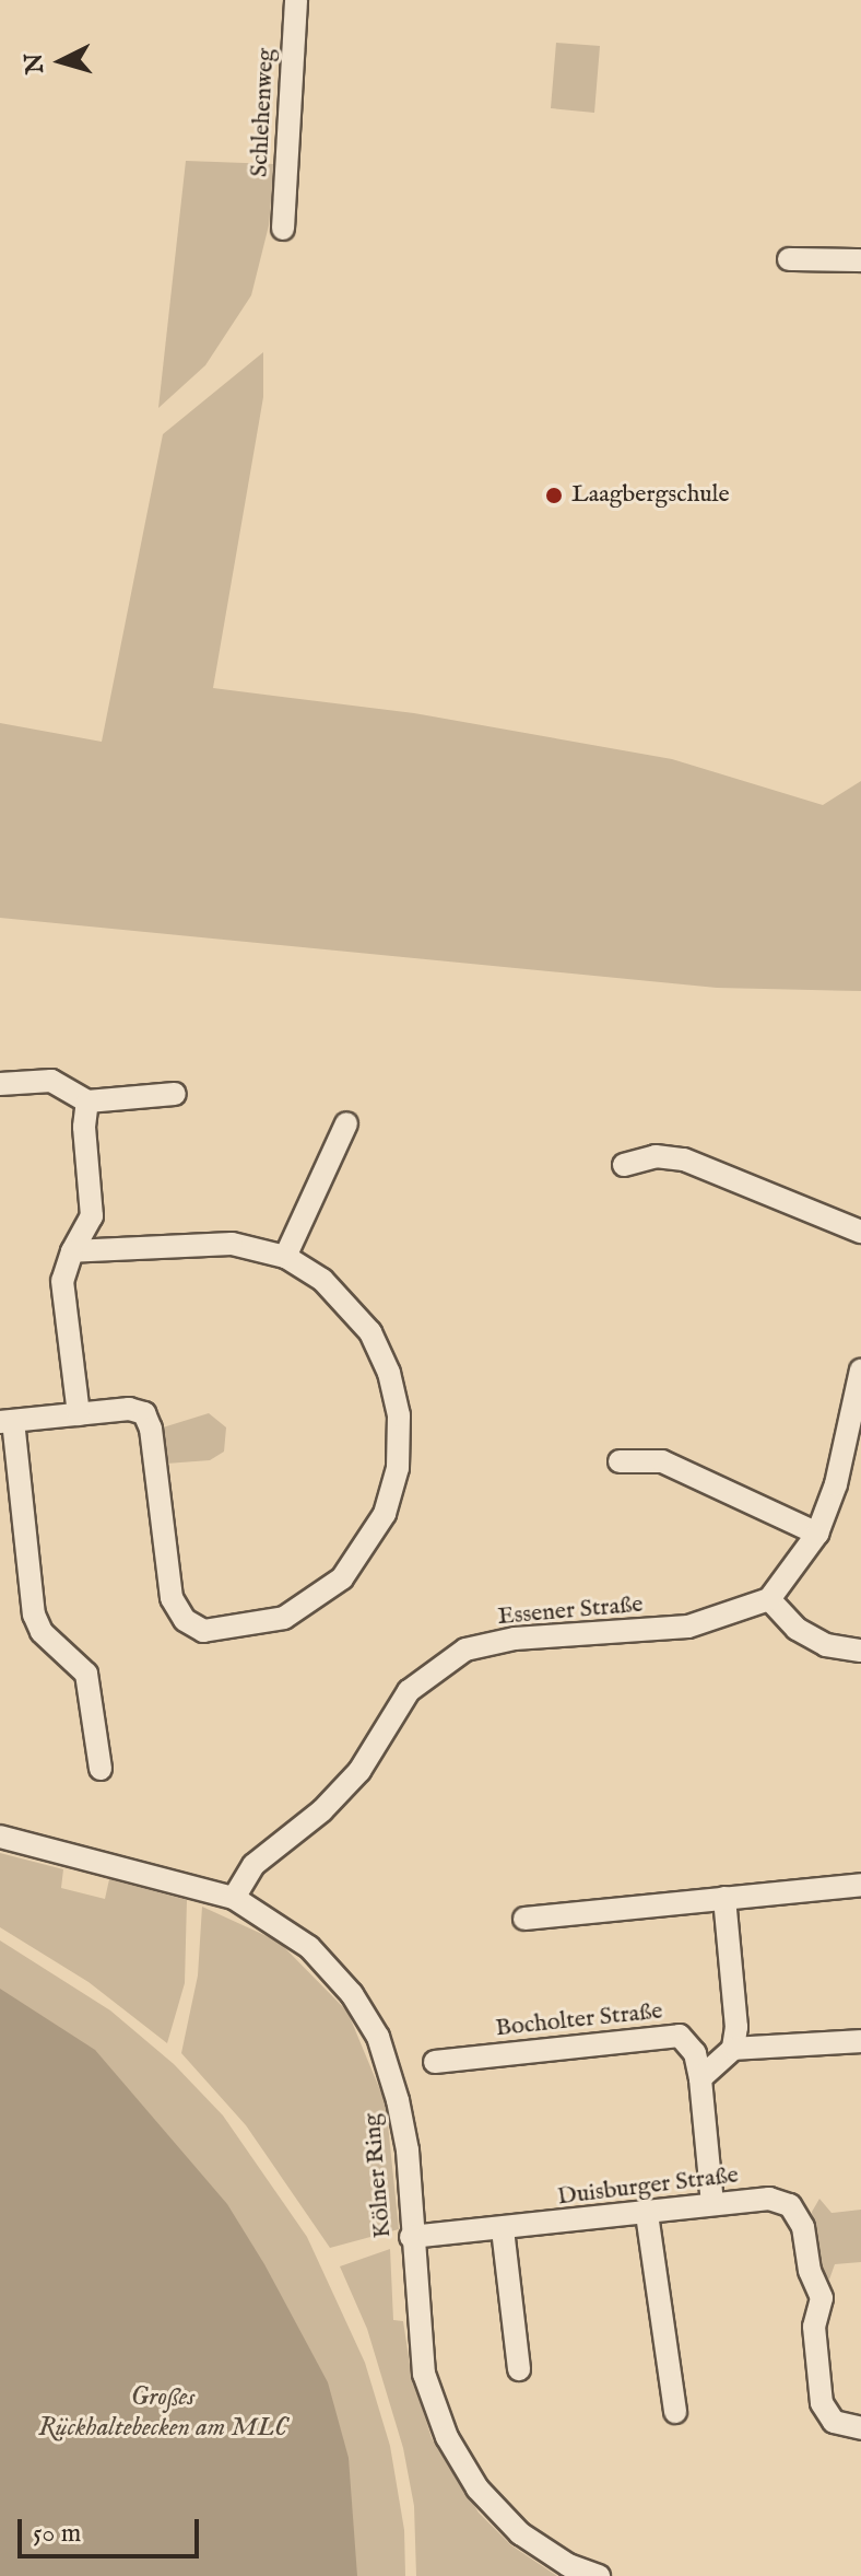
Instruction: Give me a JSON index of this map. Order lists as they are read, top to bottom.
{
  "streets": {
    "street": [
      "Schlehenweg",
      "Essener Straße",
      "Bocholter Straße",
      "Kölner Ring",
      "Duisburger Straße"
    ]
  },
  "crossings": [
    ["Essener Straße", "Kölner Ring"],
    ["Kölner Ring", "Duisburger Straße"]
  ],
  "water": ["Großes Rückhaltebecken am MLC"],
  "places": ["Laagbergschule"],
  "scale_bar": "50 m",
  "north": "left"
}
